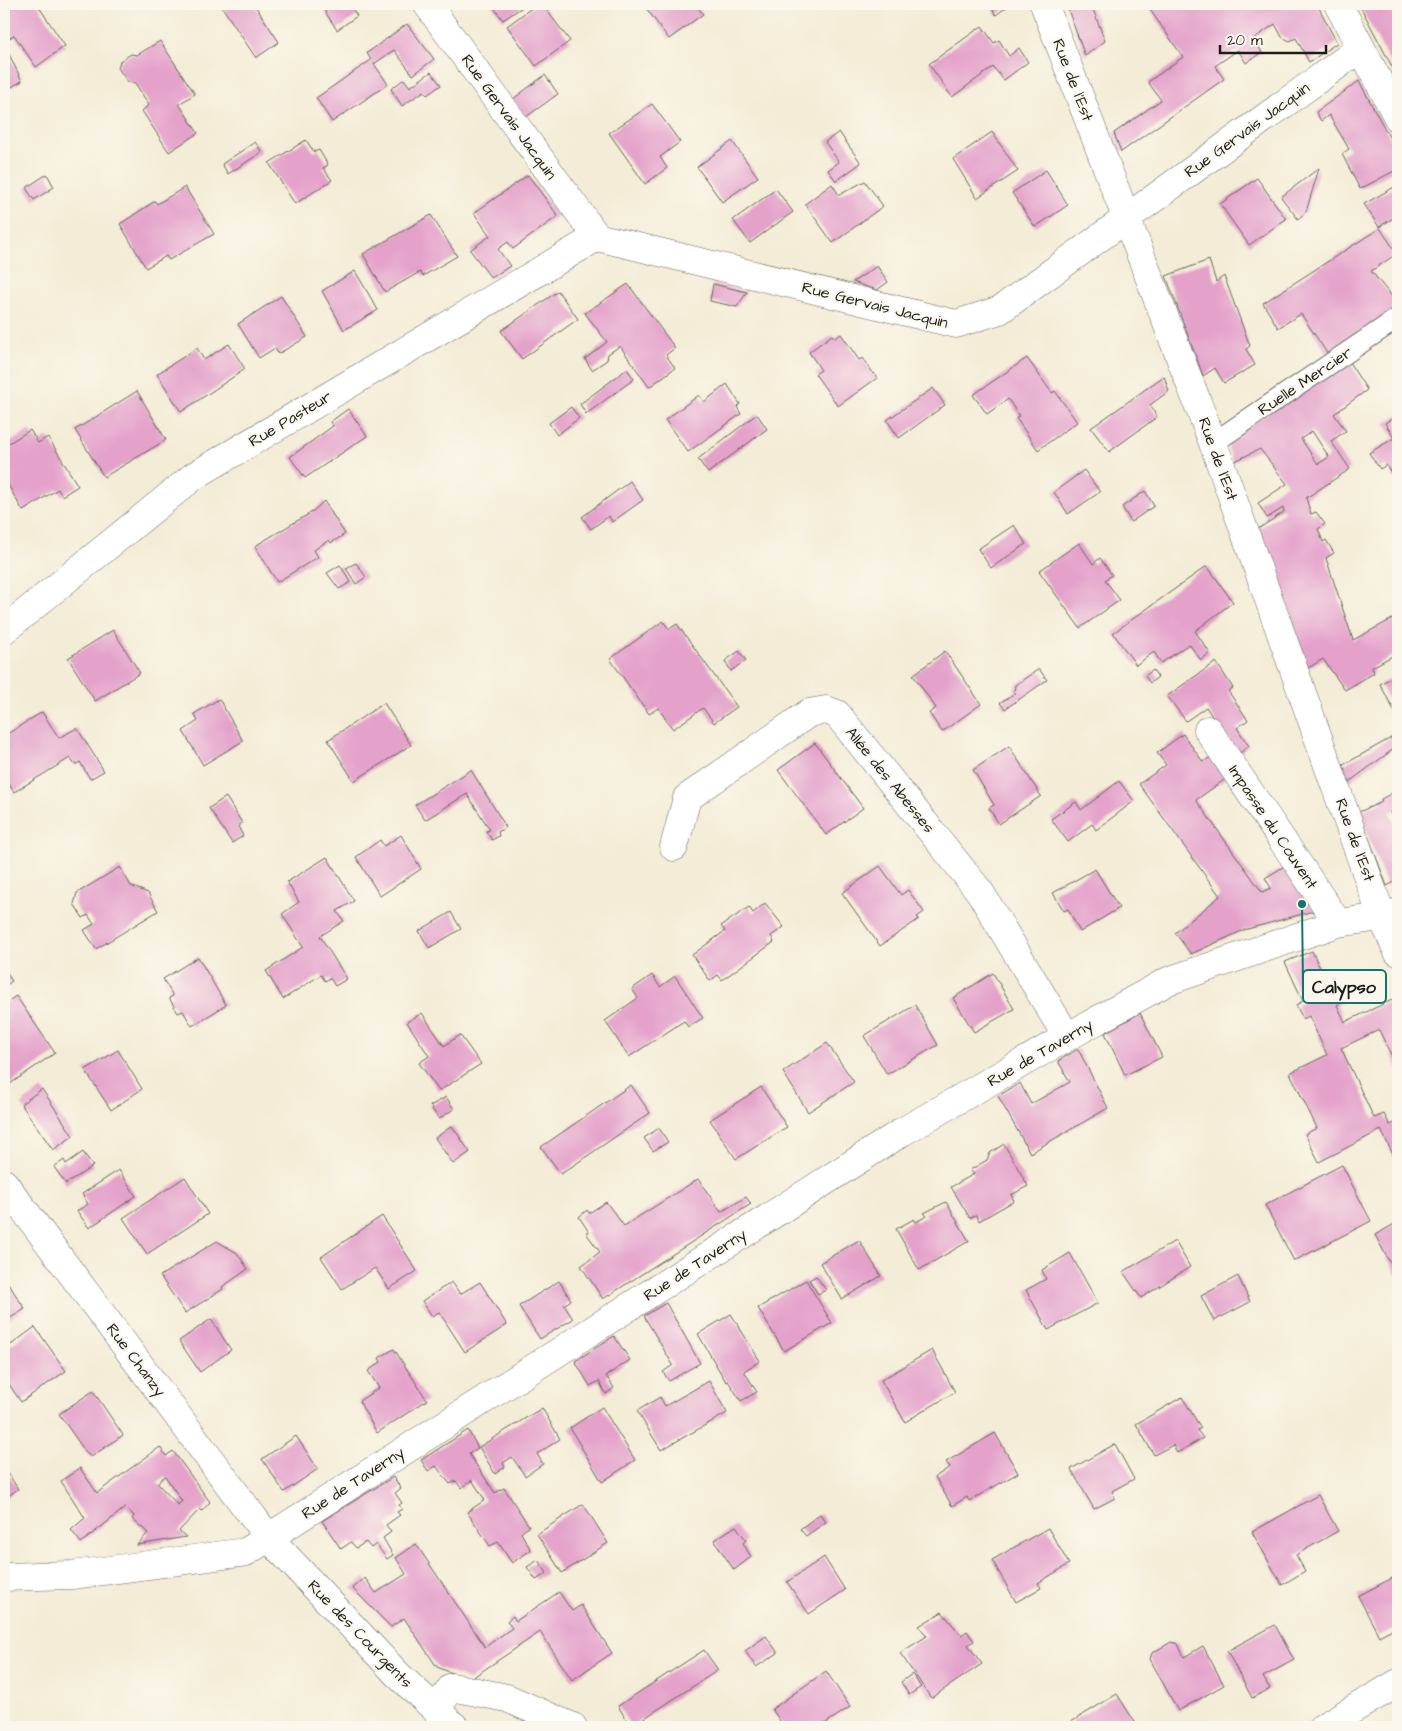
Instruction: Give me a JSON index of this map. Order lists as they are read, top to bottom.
{
  "streets": {
    "street": [
      "Rue de l'Est",
      "Rue Gervais Jacquin",
      "Rue Pasteur",
      "Allée des Abesses",
      "Impasse du Couvent",
      "Rue de Taverny",
      "Rue Chanzy",
      "Rue des Courgents"
    ],
    "lane": ["Ruelle Mercier"]
  },
  "crossings": [
    ["Rue de l'Est", "Rue Gervais Jacquin"],
    ["Rue de l'Est", "Ruelle Mercier"],
    ["Rue de l'Est", "Rue de Taverny"],
    ["Rue Gervais Jacquin", "Rue Pasteur"],
    ["Allée des Abesses", "Rue de Taverny"],
    ["Impasse du Couvent", "Rue de Taverny"],
    ["Rue de Taverny", "Rue Chanzy"],
    ["Rue de Taverny", "Rue des Courgents"],
    ["Rue Chanzy", "Rue des Courgents"]
  ],
  "places": ["Calypso"],
  "scale_bar": "20 m"
}
